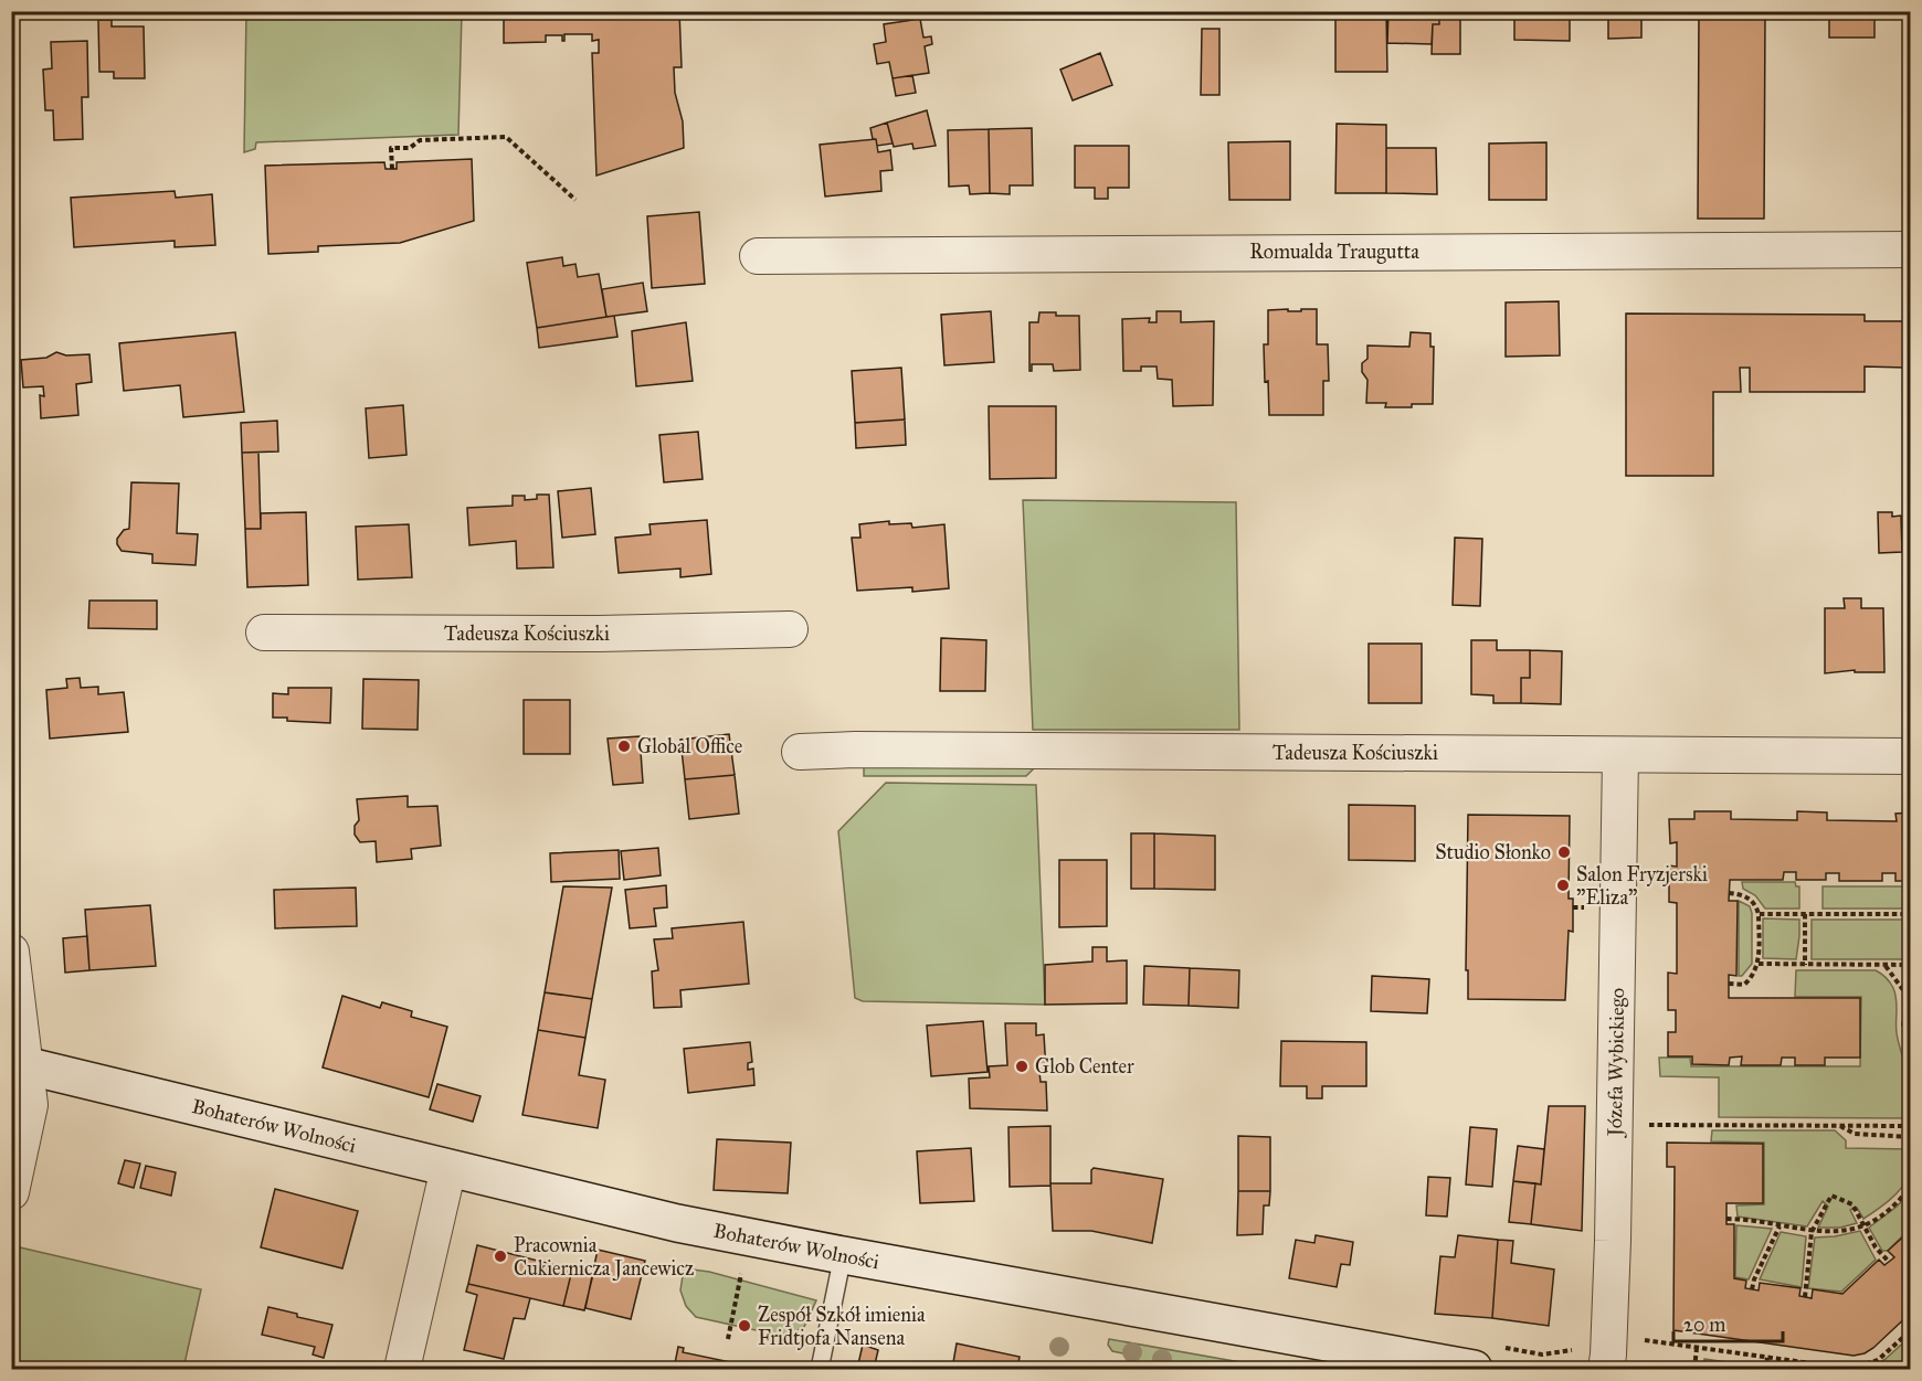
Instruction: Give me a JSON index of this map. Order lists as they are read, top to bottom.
{
  "streets": {
    "street": [
      "Romualda Traugutta",
      "Tadeusza Kościuszki",
      "Józefa Wybickiego",
      "Bohaterów Wolności"
    ]
  },
  "crossings": [
    ["Tadeusza Kościuszki", "Józefa Wybickiego"]
  ],
  "places": [
    "Global Office",
    "Studio Słonko",
    "Salon Fryzjerski \"Eliza\"",
    "Glob Center",
    "Pracownia Cukiernicza Jancewicz",
    "Zespół Szkół imienia Fridtjofa Nansena"
  ],
  "scale_bar": "20 m"
}
